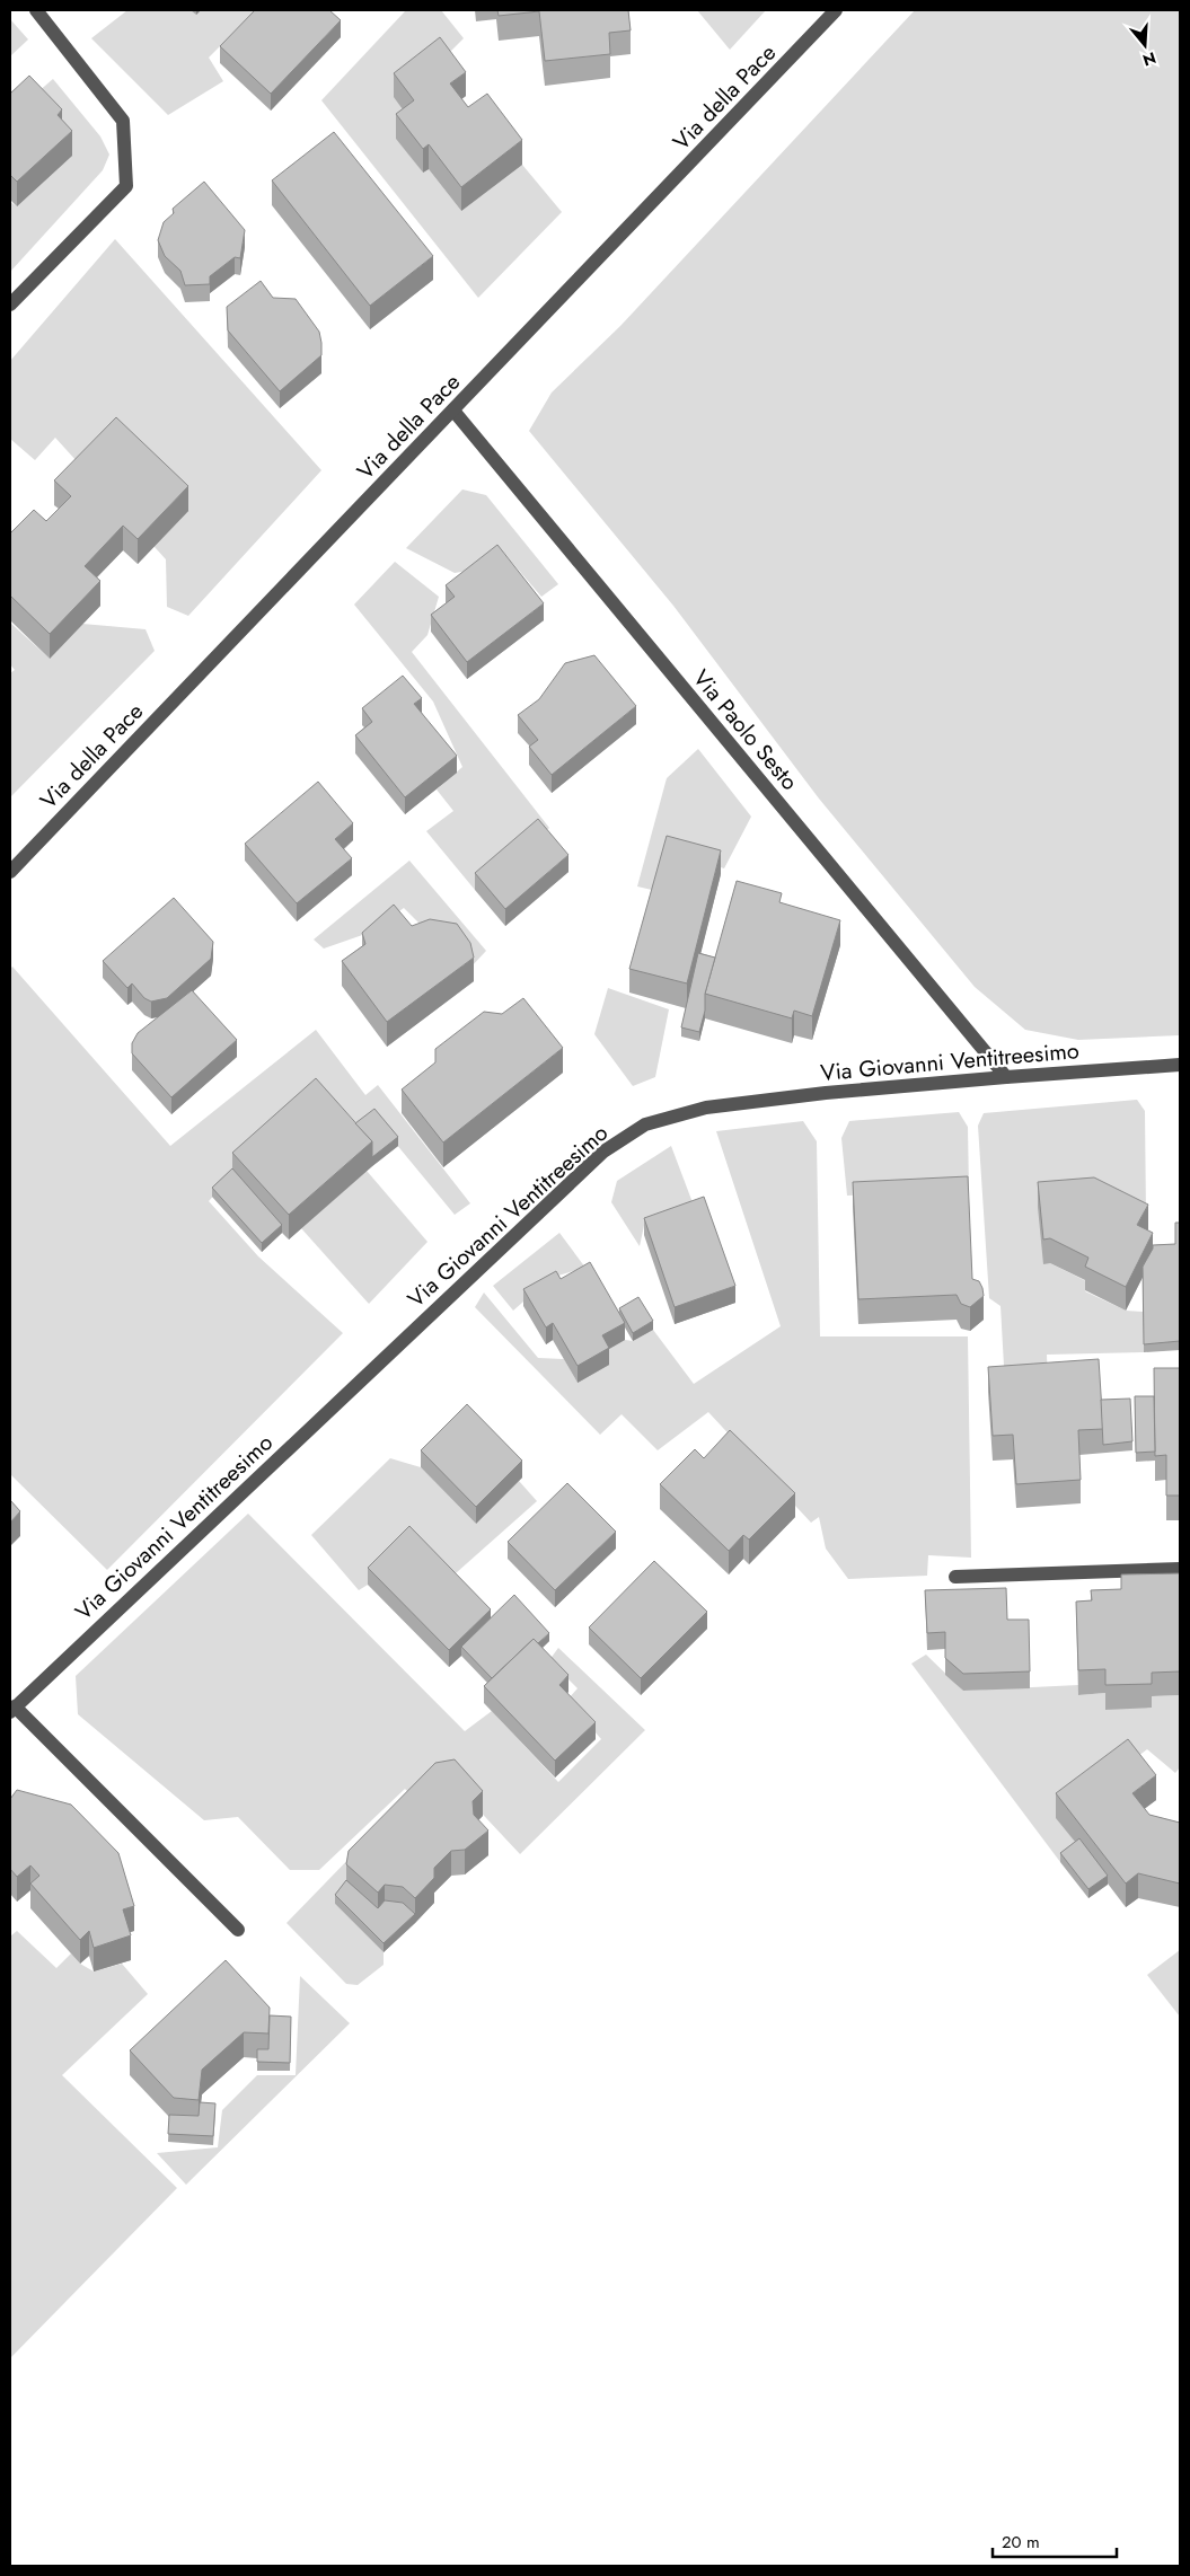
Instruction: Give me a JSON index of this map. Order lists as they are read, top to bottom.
{
  "streets": {
    "street": ["Via della Pace", "Via Paolo Sesto", "Via Giovanni Ventitreesimo"]
  },
  "crossings": [
    ["Via della Pace", "Via Paolo Sesto"],
    ["Via Paolo Sesto", "Via Giovanni Ventitreesimo"]
  ],
  "scale_bar": "20 m",
  "north": "bottom"
}
